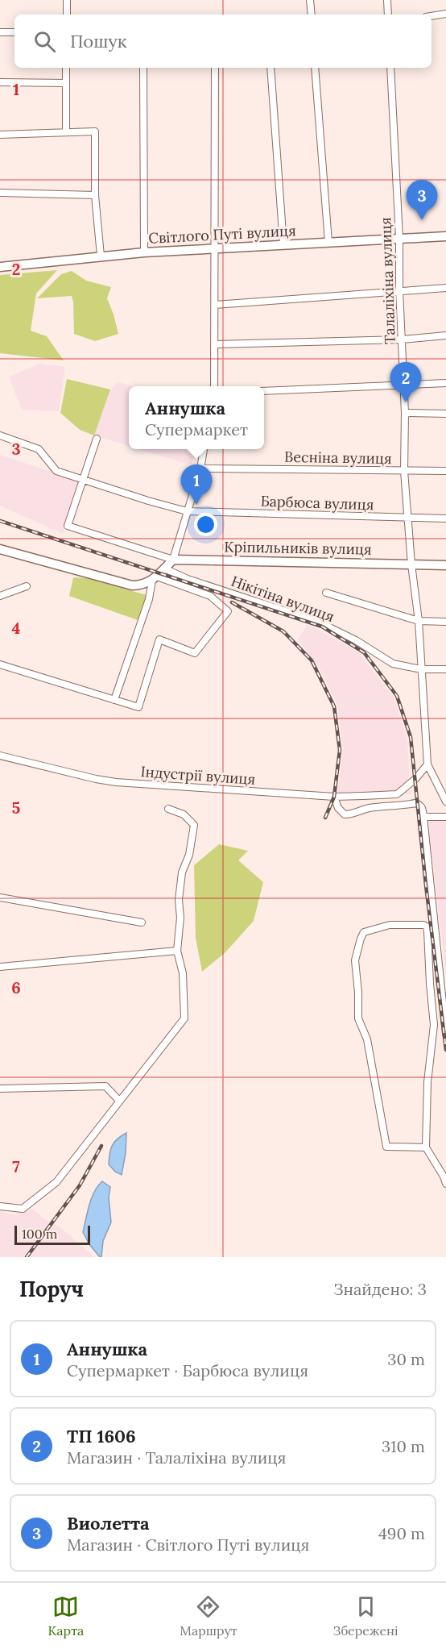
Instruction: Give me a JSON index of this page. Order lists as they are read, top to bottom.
{
  "streets": {
    "street": [
      "Світлого Путі вулиця",
      "Талаліхіна вулиця",
      "Весніна вулиця",
      "Барбюса вулиця",
      "Кріпильників вулиця",
      "Нікітіна вулиця",
      "Індустрії вулиця"
    ]
  },
  "crossings": [
    ["Світлого Путі вулиця", "Талаліхіна вулиця"],
    ["Талаліхіна вулиця", "Весніна вулиця"],
    ["Талаліхіна вулиця", "Барбюса вулиця"],
    ["Талаліхіна вулиця", "Кріпильників вулиця"],
    ["Талаліхіна вулиця", "Нікітіна вулиця"],
    ["Талаліхіна вулиця", "Індустрії вулиця"]
  ],
  "scale_bar": "100 m",
  "page": {
    "search": "Пошук",
    "pins": ["3", "2", "1"],
    "popup": ["Аннушка", "Супермаркет"],
    "scale": "100 m",
    "heading": ["Поруч", "Знайдено: 3"],
    "list": [
      {
        "mark": "1",
        "name": "Аннушка",
        "note": "Супермаркет · Барбюса вулиця",
        "value": "30 m"
      },
      {
        "mark": "2",
        "name": "ТП 1606",
        "note": "Магазин · Талаліхіна вулиця",
        "value": "310 m"
      },
      {
        "mark": "3",
        "name": "Виолетта",
        "note": "Магазин · Світлого Путі вулиця",
        "value": "490 m"
      }
    ],
    "nav": ["Карта", "Маршрут", "Збережені"]
  },
  "grid": {
    "rows": [
      "1",
      "2",
      "3",
      "4",
      "5",
      "6",
      "7"
    ]
  }
}
